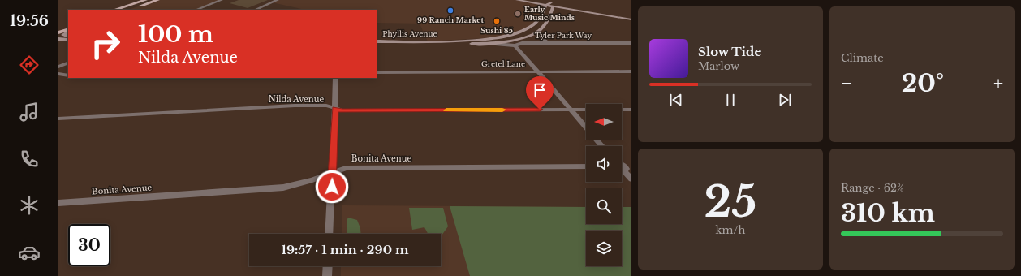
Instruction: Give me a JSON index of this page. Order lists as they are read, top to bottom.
{
  "streets": {
    "street": [
      "Phyllis Avenue",
      "Tyler Park Way",
      "Gretel Lane",
      "Nilda Avenue",
      "Bonita Avenue"
    ]
  },
  "crossings": [
    ["Phyllis Avenue", "Tyler Park Way"]
  ],
  "places": ["99 Ranch Market", "Early Music Minds", "Sushi 85"],
  "north": "left",
  "page": {
    "tabs": "19:56",
    "tile": [
      "Climate",
      ["25", "km/h"],
      ["Range · 62%", "310 km"]
    ],
    "turn": ["100 m", "Nilda Avenue"],
    "song": ["Slow Tide", "Marlow"],
    "heat": ["−", "20°", "+"],
    "limit": "30",
    "trip": "19:57 · 1 min · 290 m"
  }
}
